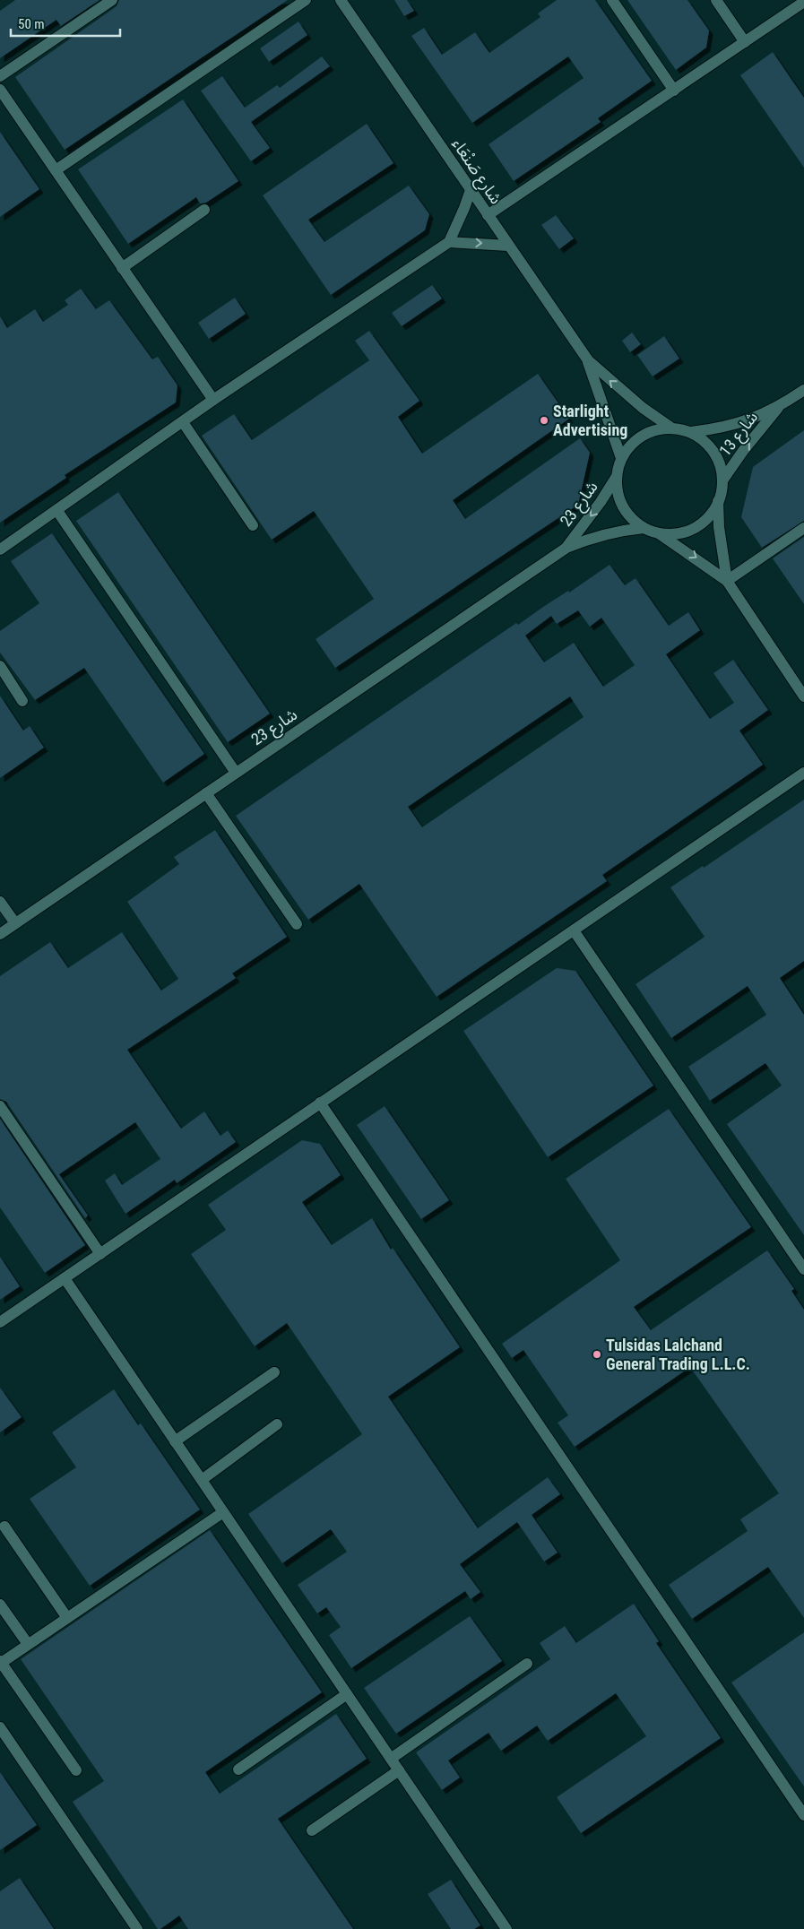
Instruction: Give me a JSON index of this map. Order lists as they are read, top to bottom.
{
  "streets": {
    "street": ["شارع صَنْعَاء", "شارع 13", "شارع 23"]
  },
  "crossings": [
    ["شارع صَنْعَاء", "شارع 13"],
    ["شارع صَنْعَاء", "شارع 23"],
    ["شارع 13", "شارع 23"]
  ],
  "one_way": ["شارع 13"],
  "places": ["Starlight Advertising", "Tulsidas Lalchand General Trading L.L.C."],
  "scale_bar": "50 m"
}
